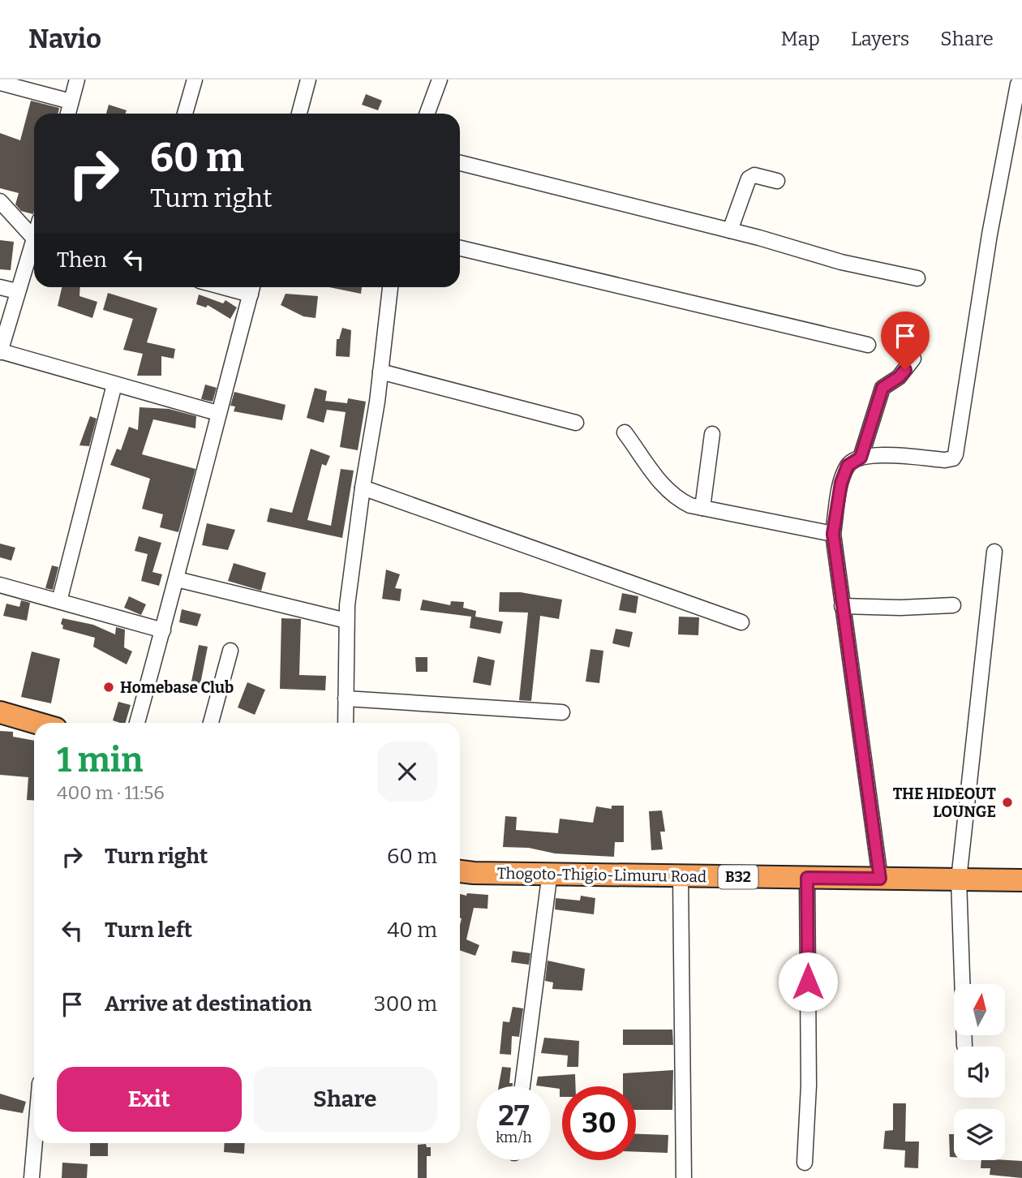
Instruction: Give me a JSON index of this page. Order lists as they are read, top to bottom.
{
  "streets": {
    "highway": ["Thogoto-Thigio-Limuru Road", "B32"]
  },
  "places": ["Homebase Club", "THE HIDEOUT LOUNGE"],
  "north": "top",
  "page": {
    "header": "Navio",
    "nav": ["Map", "Layers", "Share"],
    "turn": ["60 m", "Turn right"],
    "then": "Then",
    "heading": ["1 min", "400 m · 11:56"],
    "list": [
      {
        "name": "Turn right",
        "value": "60 m"
      },
      {
        "name": "Turn left",
        "value": "40 m"
      },
      {
        "name": "Arrive at destination",
        "value": "300 m"
      }
    ],
    "buttons": ["Exit", "Share"],
    "speed": "27 km/h",
    "limit": "30"
  }
}
